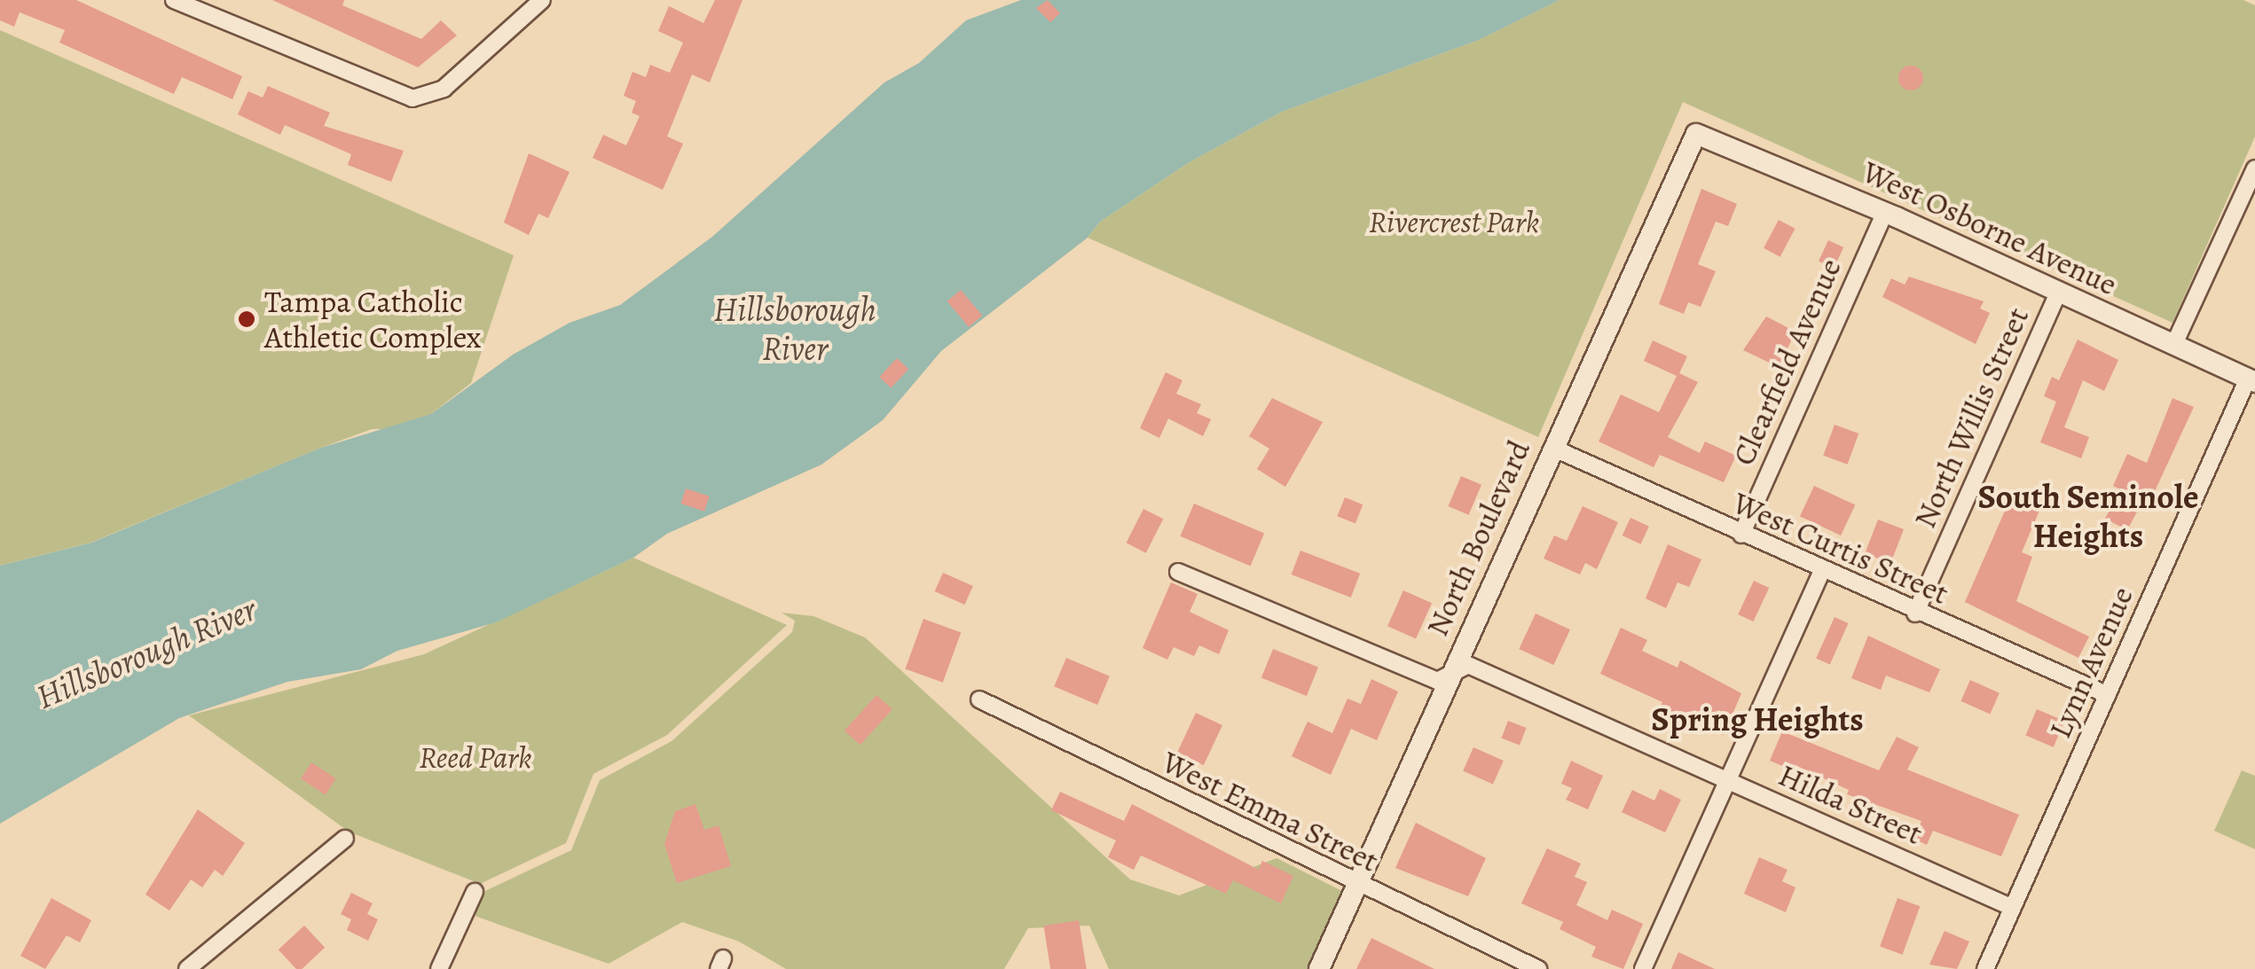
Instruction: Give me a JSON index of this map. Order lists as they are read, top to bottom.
{
  "streets": {
    "street": [
      "West Osborne Avenue",
      "Clearfield Avenue",
      "North Willis Street",
      "North Boulevard",
      "West Curtis Street",
      "Lynn Avenue",
      "Hilda Street",
      "West Emma Street"
    ]
  },
  "crossings": [
    ["West Osborne Avenue", "Clearfield Avenue"],
    ["West Osborne Avenue", "North Willis Street"],
    ["West Osborne Avenue", "North Boulevard"],
    ["West Osborne Avenue", "Lynn Avenue"],
    ["Clearfield Avenue", "West Curtis Street"],
    ["North Willis Street", "West Curtis Street"],
    ["North Boulevard", "West Curtis Street"],
    ["North Boulevard", "Hilda Street"],
    ["North Boulevard", "West Emma Street"],
    ["West Curtis Street", "Lynn Avenue"],
    ["Lynn Avenue", "Hilda Street"]
  ],
  "districts": ["South Seminole Heights", "Spring Heights"],
  "water": ["Hillsborough River"],
  "parks": ["Rivercrest Park", "Reed Park"],
  "places": ["Tampa Catholic Athletic Complex"]
}
